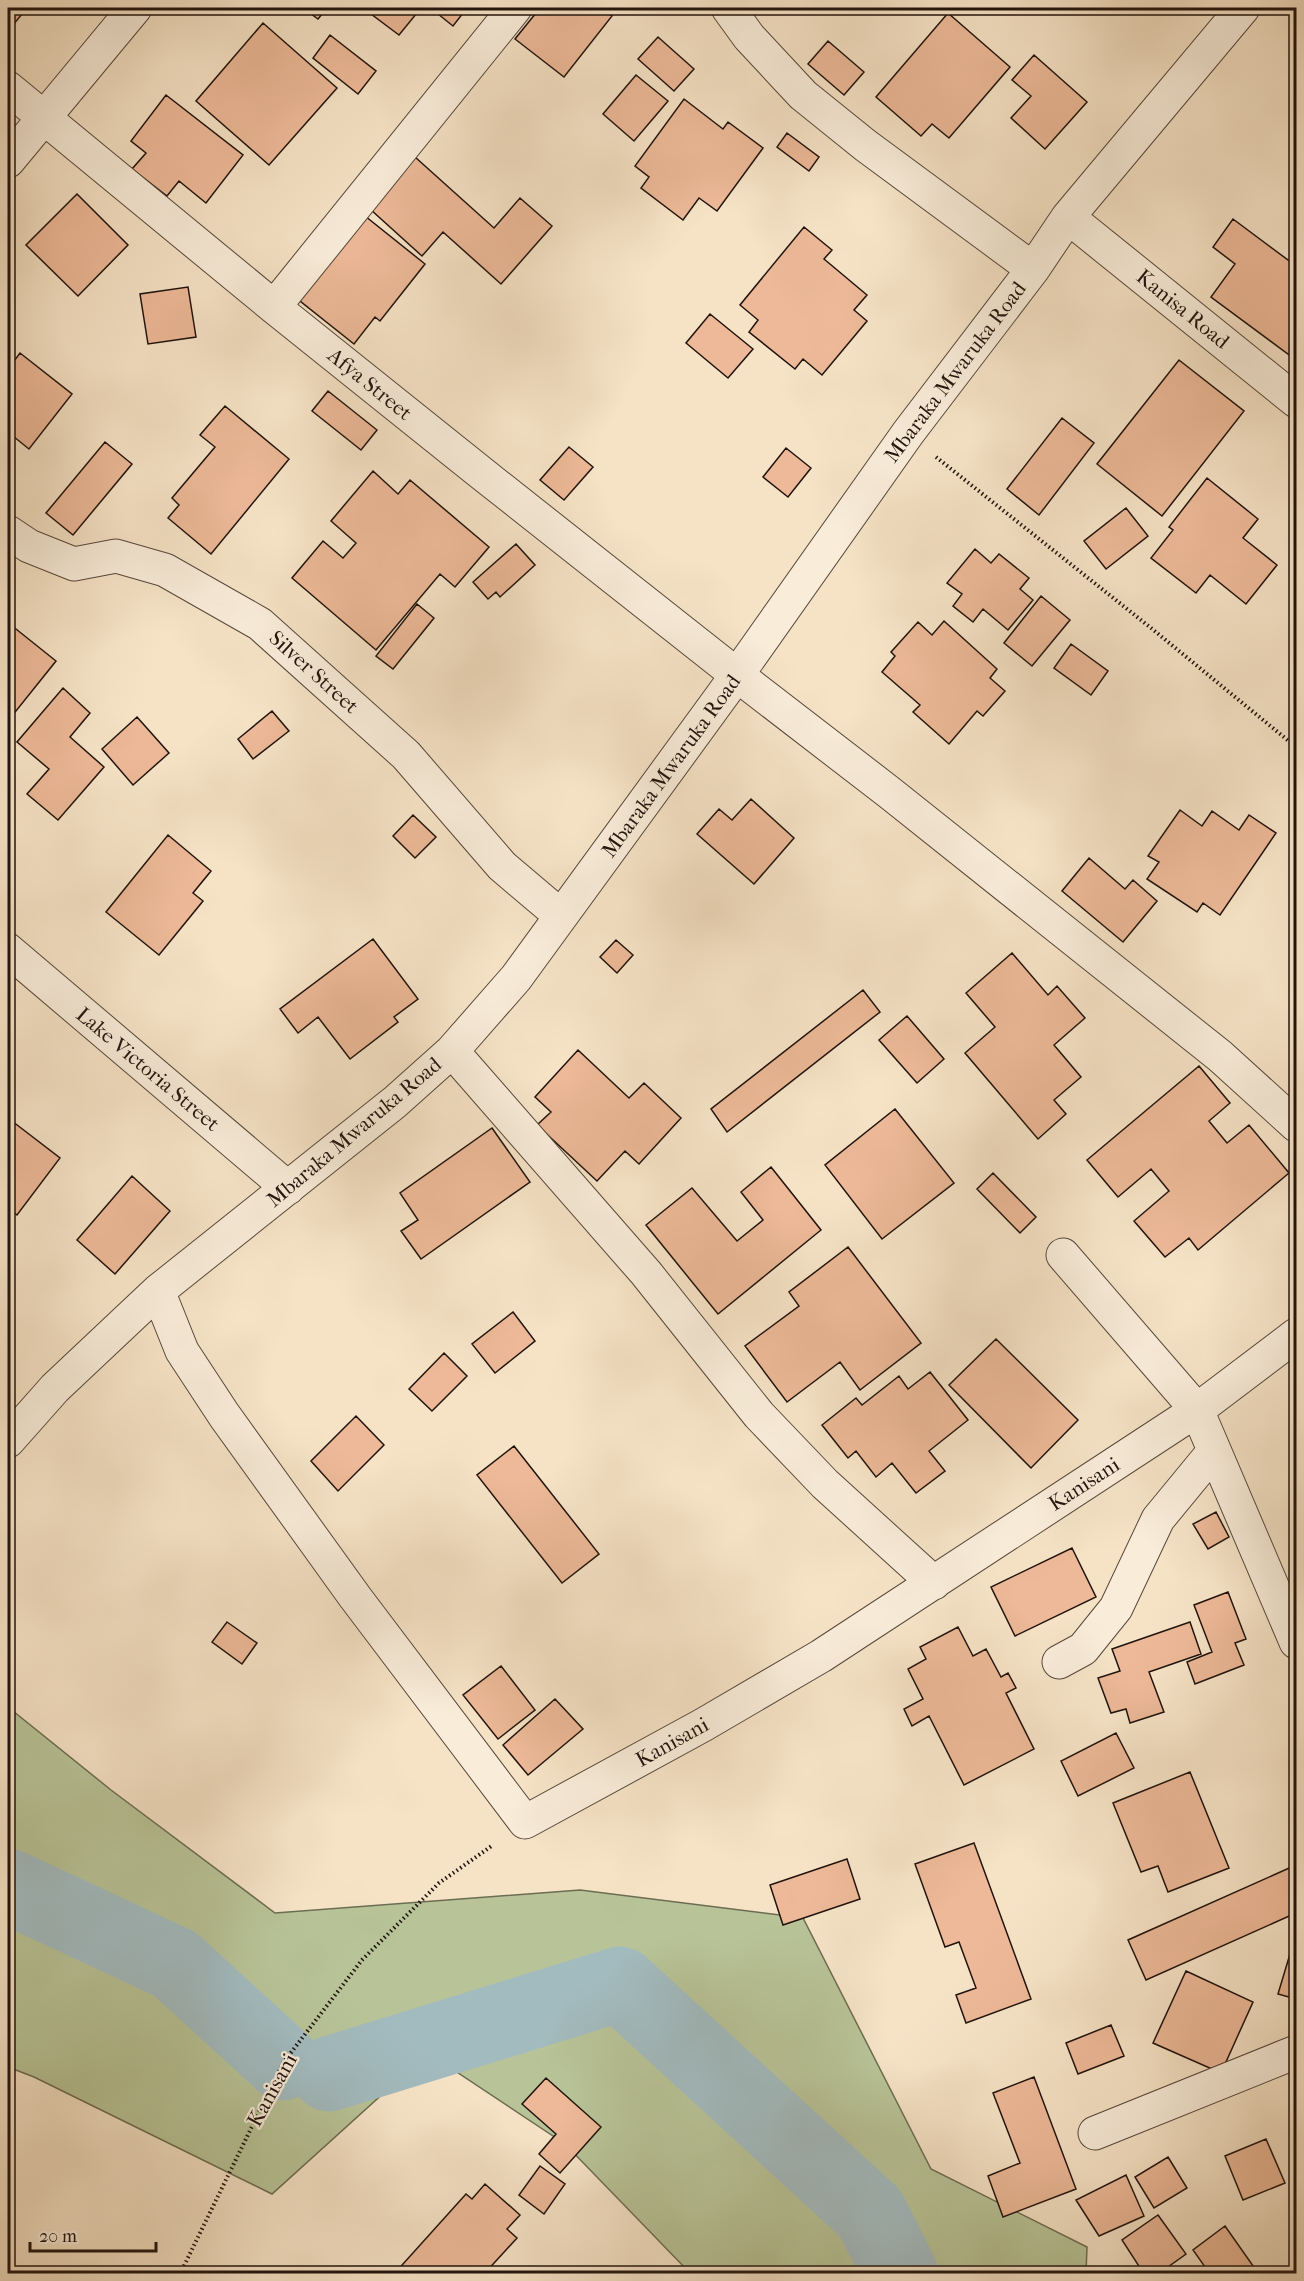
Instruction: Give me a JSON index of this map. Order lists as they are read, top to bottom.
{
  "streets": {
    "street": [
      "Kanisa Road",
      "Mbaraka Mwaruka Road",
      "Afya Street",
      "Silver Street",
      "Lake Victoria Street",
      "Kanisani"
    ]
  },
  "crossings": [
    ["Kanisa Road", "Mbaraka Mwaruka Road"],
    ["Mbaraka Mwaruka Road", "Afya Street"],
    ["Mbaraka Mwaruka Road", "Silver Street"],
    ["Mbaraka Mwaruka Road", "Lake Victoria Street"]
  ],
  "scale_bar": "20 m"
}
